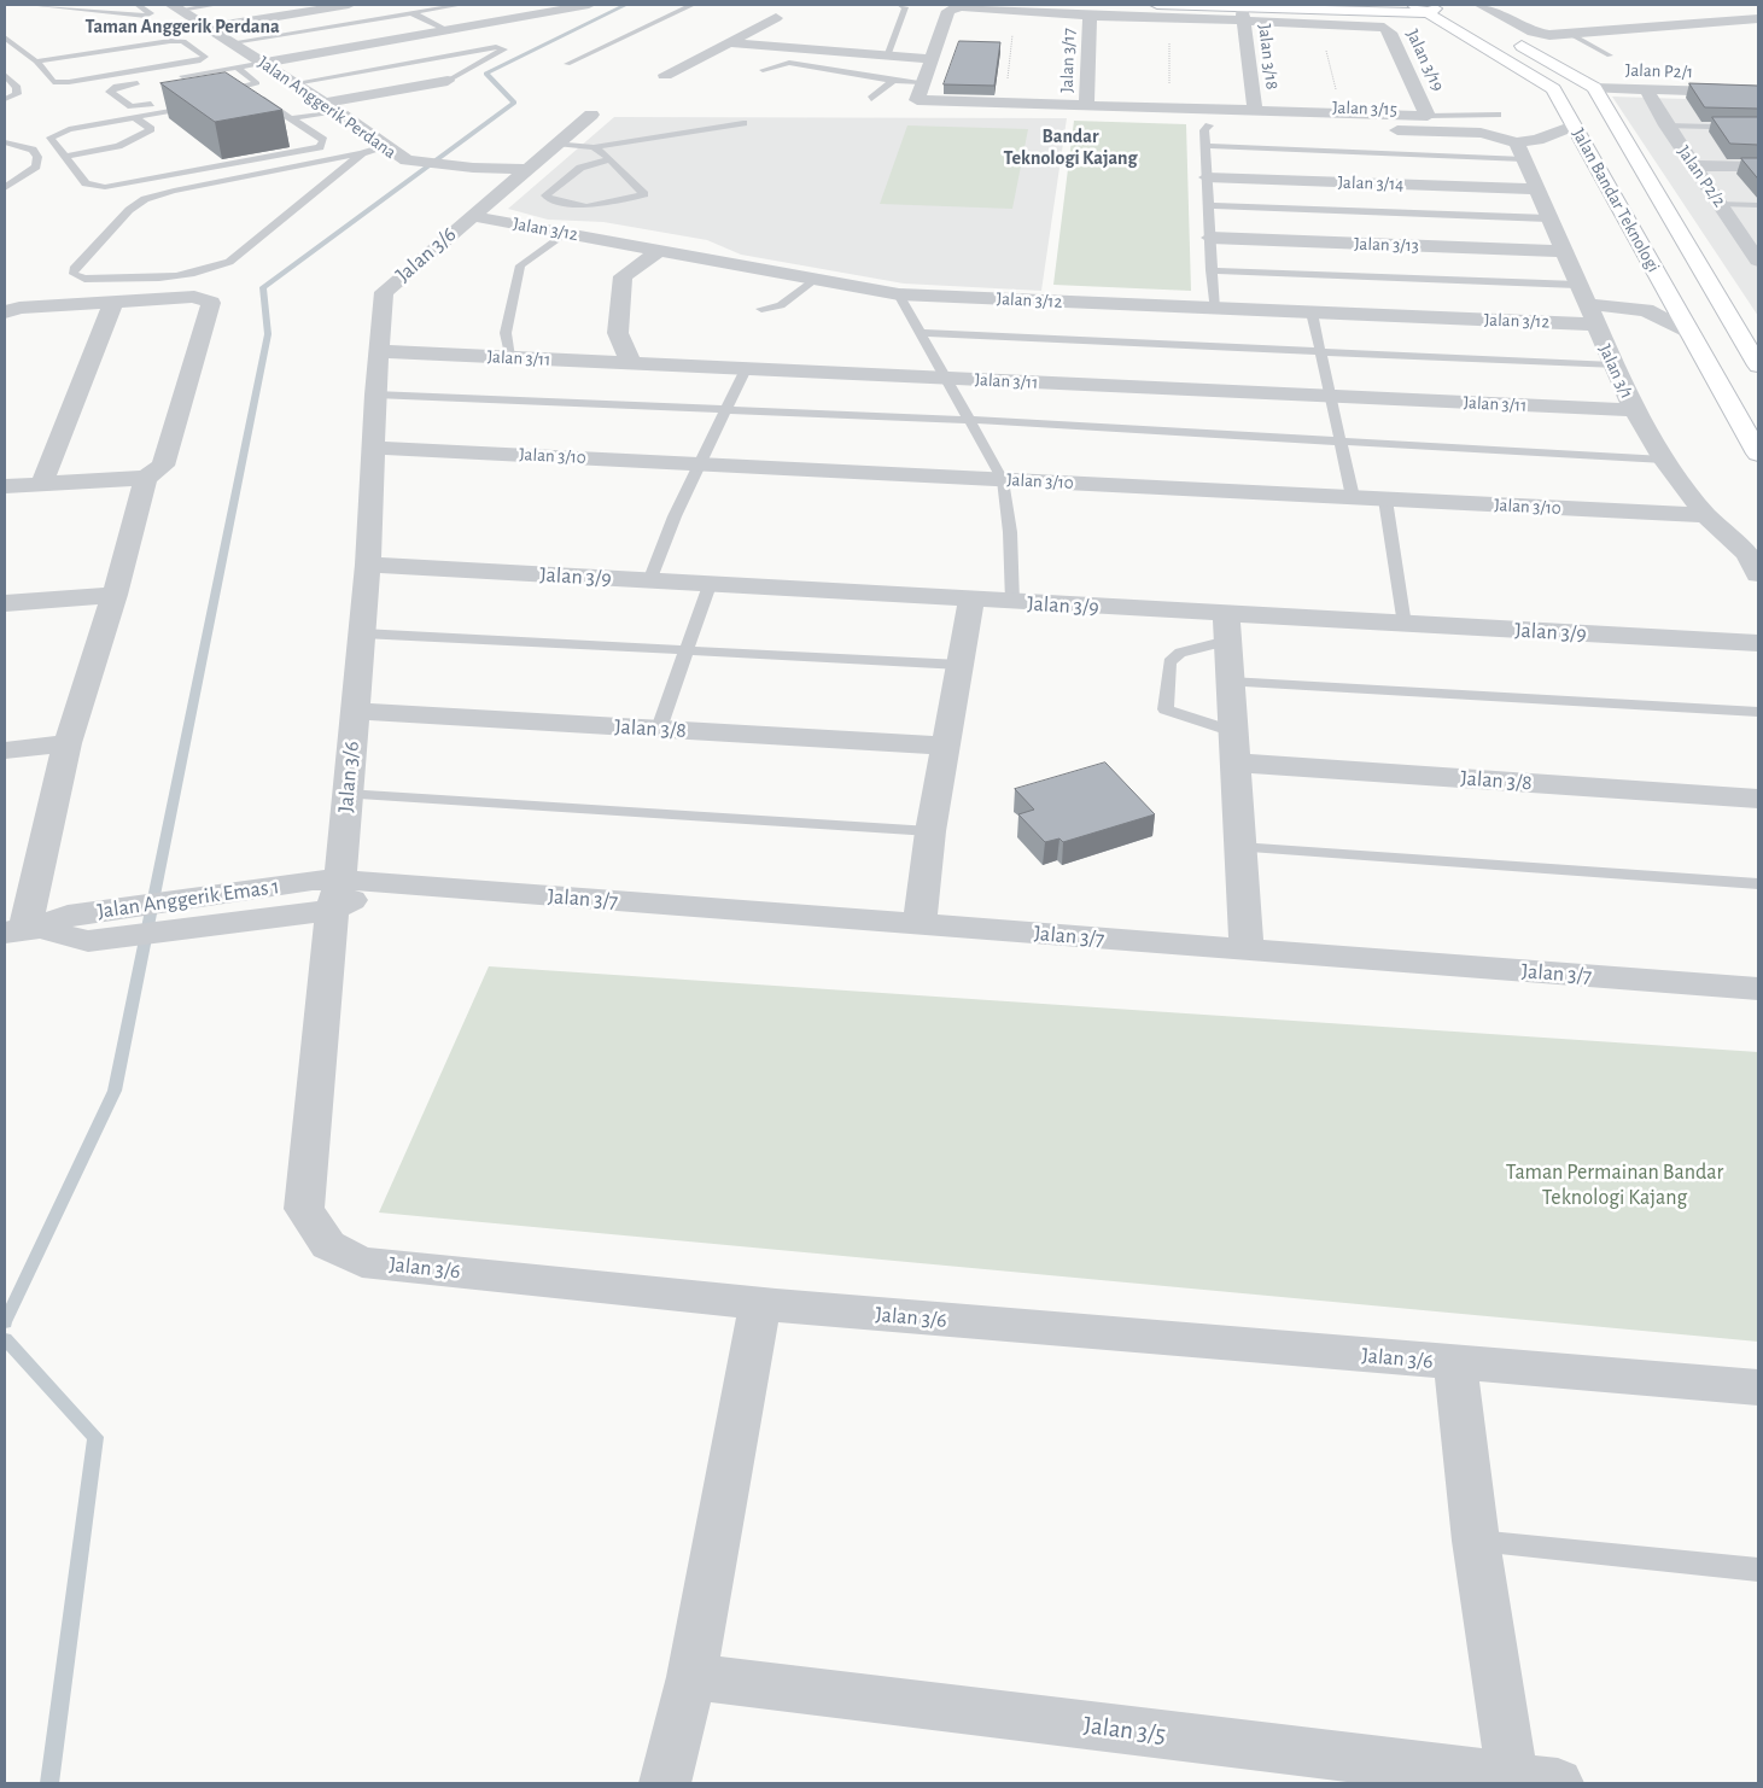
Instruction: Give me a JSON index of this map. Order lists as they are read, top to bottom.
{
  "streets": {
    "street": [
      "Jalan 3/18",
      "Jalan 3/17",
      "Jalan 3/19",
      "Jalan P2/1",
      "Jalan Anggerik Perdana",
      "Jalan 3/15",
      "Jalan P2/2",
      "Jalan 3/14",
      "Jalan Bandar Teknologi",
      "Jalan 3/12",
      "Jalan 3/13",
      "Jalan 3/6",
      "Jalan 3/11",
      "Jalan 3/1",
      "Jalan 3/10",
      "Jalan 3/9",
      "Jalan 3/8",
      "Jalan Anggerik Emas 1",
      "Jalan 3/7",
      "Jalan 3/5"
    ]
  },
  "crossings": [
    ["Jalan 3/18", "Jalan 3/19"],
    ["Jalan 3/17", "Jalan 3/19"],
    ["Jalan P2/1", "Jalan P2/2"],
    ["Jalan P2/1", "Jalan Bandar Teknologi"],
    ["Jalan Anggerik Perdana", "Jalan 3/6"],
    ["Jalan 3/15", "Jalan 3/1"],
    ["Jalan 3/14", "Jalan 3/1"],
    ["Jalan 3/12", "Jalan 3/6"],
    ["Jalan 3/12", "Jalan 3/1"],
    ["Jalan 3/13", "Jalan 3/1"],
    ["Jalan 3/6", "Jalan 3/11"],
    ["Jalan 3/6", "Jalan 3/10"],
    ["Jalan 3/6", "Jalan 3/9"],
    ["Jalan 3/6", "Jalan 3/8"],
    ["Jalan 3/6", "Jalan Anggerik Emas 1"],
    ["Jalan 3/6", "Jalan 3/7"],
    ["Jalan 3/11", "Jalan 3/1"],
    ["Jalan 3/1", "Jalan 3/10"],
    ["Jalan Anggerik Emas 1", "Jalan 3/7"]
  ],
  "districts": ["Taman Anggerik Perdana", "Bandar Teknologi Kajang"],
  "parks": ["Taman Permainan Bandar Teknologi Kajang"]
}
